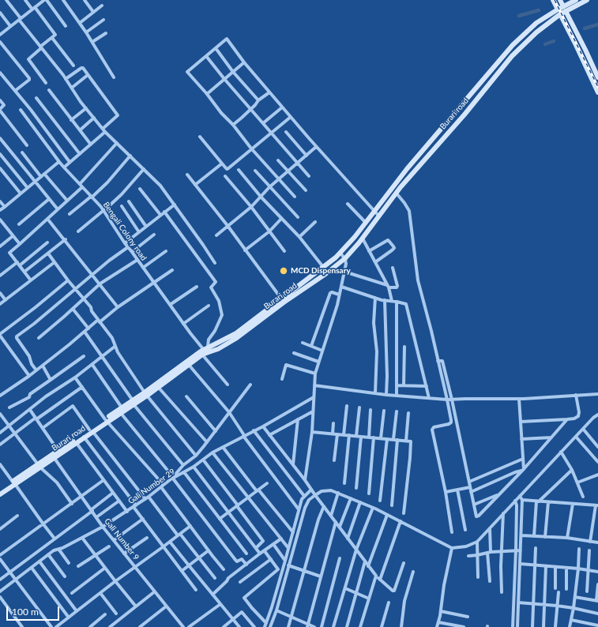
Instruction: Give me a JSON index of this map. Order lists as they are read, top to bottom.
{
  "streets": {
    "main road": ["Burari road"],
    "street": ["Bengali Colony road", "Gali Number 29", "Gali Number 9"]
  },
  "crossings": [
    ["Burari road", "Bengali Colony road"],
    ["Burari road", "Gali Number 9"],
    ["Gali Number 29", "Gali Number 9"]
  ],
  "places": ["MCD Dispensary"],
  "scale_bar": "100 m"
}
